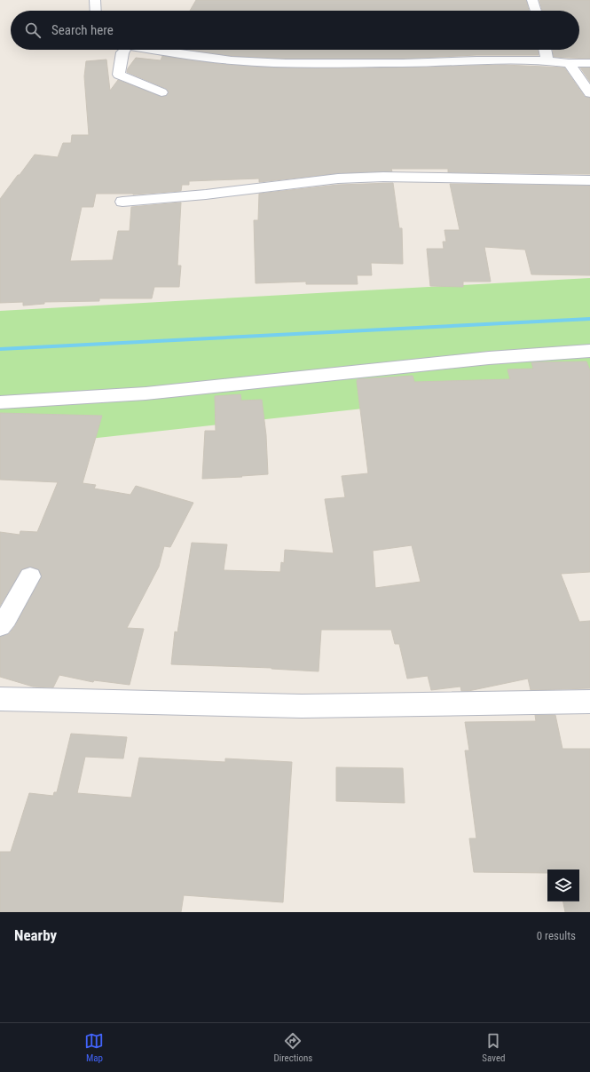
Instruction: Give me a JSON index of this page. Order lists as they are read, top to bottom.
{
  "page": {
    "search": "Search here",
    "heading": ["Nearby", "0 results"],
    "nav": ["Map", "Directions", "Saved"]
  }
}
